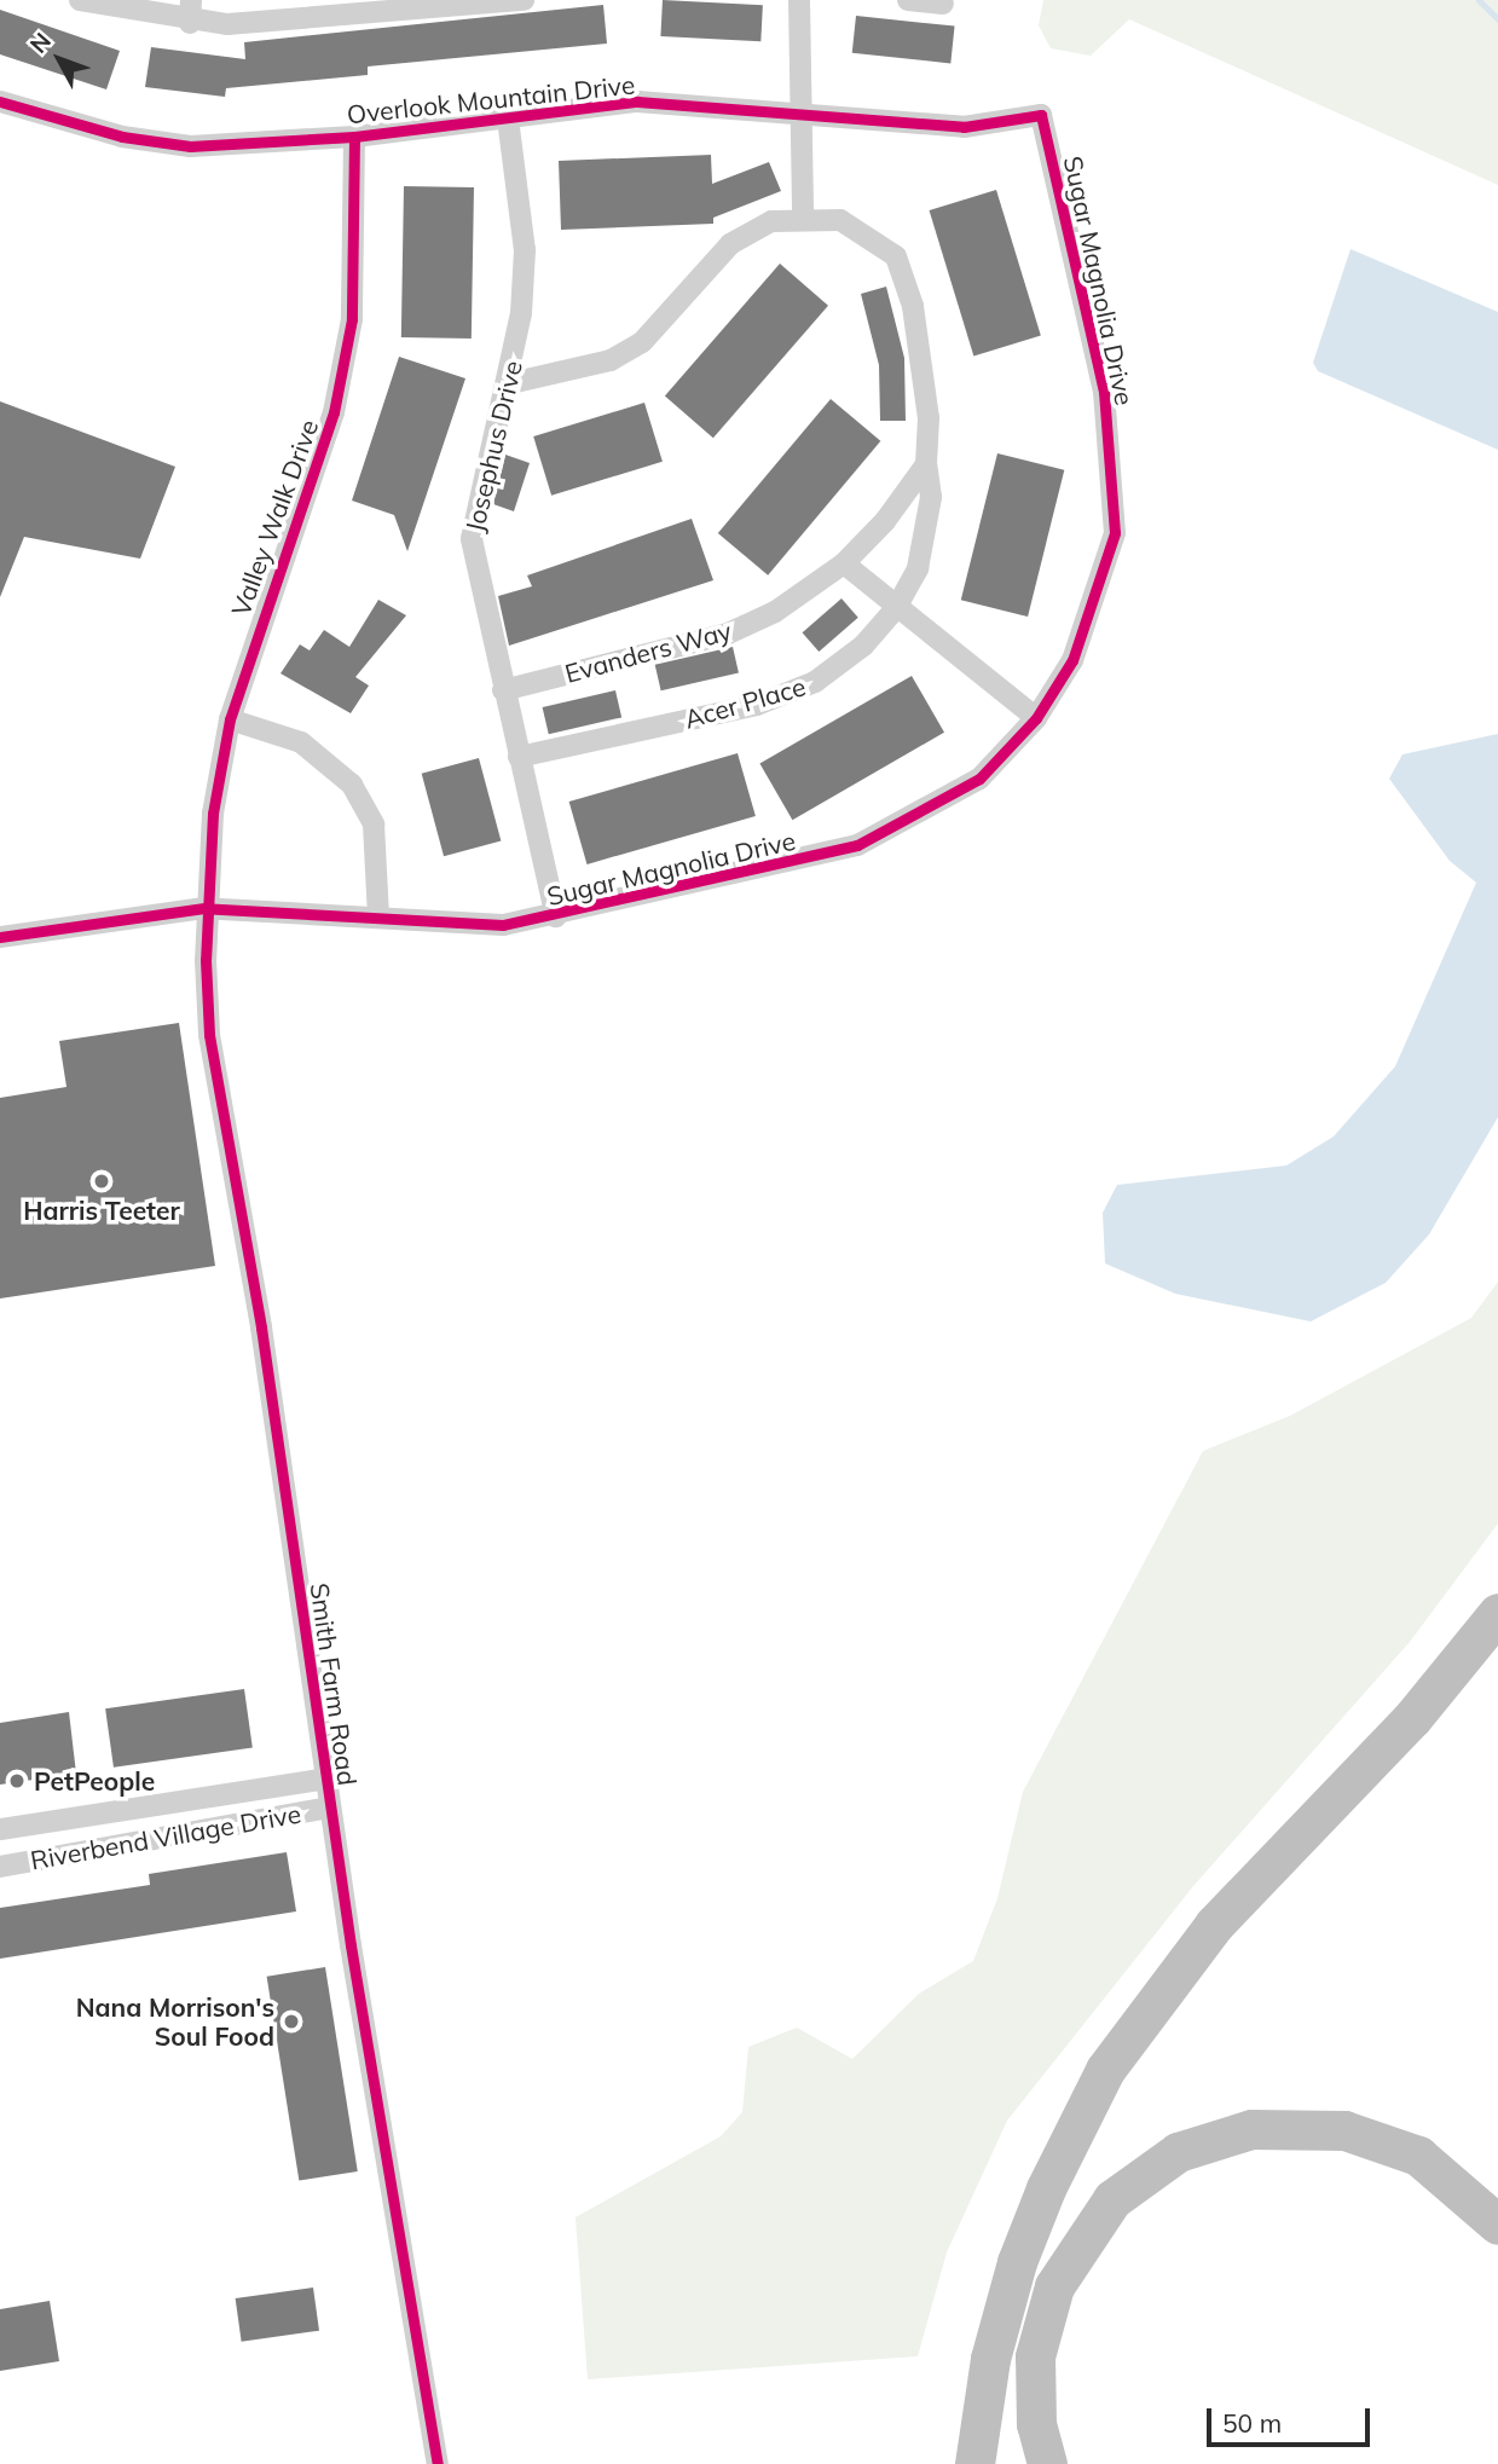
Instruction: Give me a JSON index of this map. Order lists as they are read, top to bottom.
{
  "streets": {
    "street": [
      "Overlook Mountain Drive",
      "Sugar Magnolia Drive",
      "Josephus Drive",
      "Valley Walk Drive",
      "Evanders Way",
      "Acer Place",
      "Smith Farm Road",
      "Riverbend Village Drive"
    ]
  },
  "crossings": [
    ["Overlook Mountain Drive", "Sugar Magnolia Drive"],
    ["Overlook Mountain Drive", "Josephus Drive"],
    ["Overlook Mountain Drive", "Valley Walk Drive"],
    ["Sugar Magnolia Drive", "Josephus Drive"],
    ["Sugar Magnolia Drive", "Valley Walk Drive"],
    ["Sugar Magnolia Drive", "Smith Farm Road"],
    ["Josephus Drive", "Evanders Way"],
    ["Josephus Drive", "Acer Place"],
    ["Valley Walk Drive", "Smith Farm Road"],
    ["Evanders Way", "Acer Place"],
    ["Smith Farm Road", "Riverbend Village Drive"]
  ],
  "places": ["Harris Teeter", "PetPeople", "Nana Morrison's Soul Food"],
  "scale_bar": "50 m",
  "north": "top left"
}
